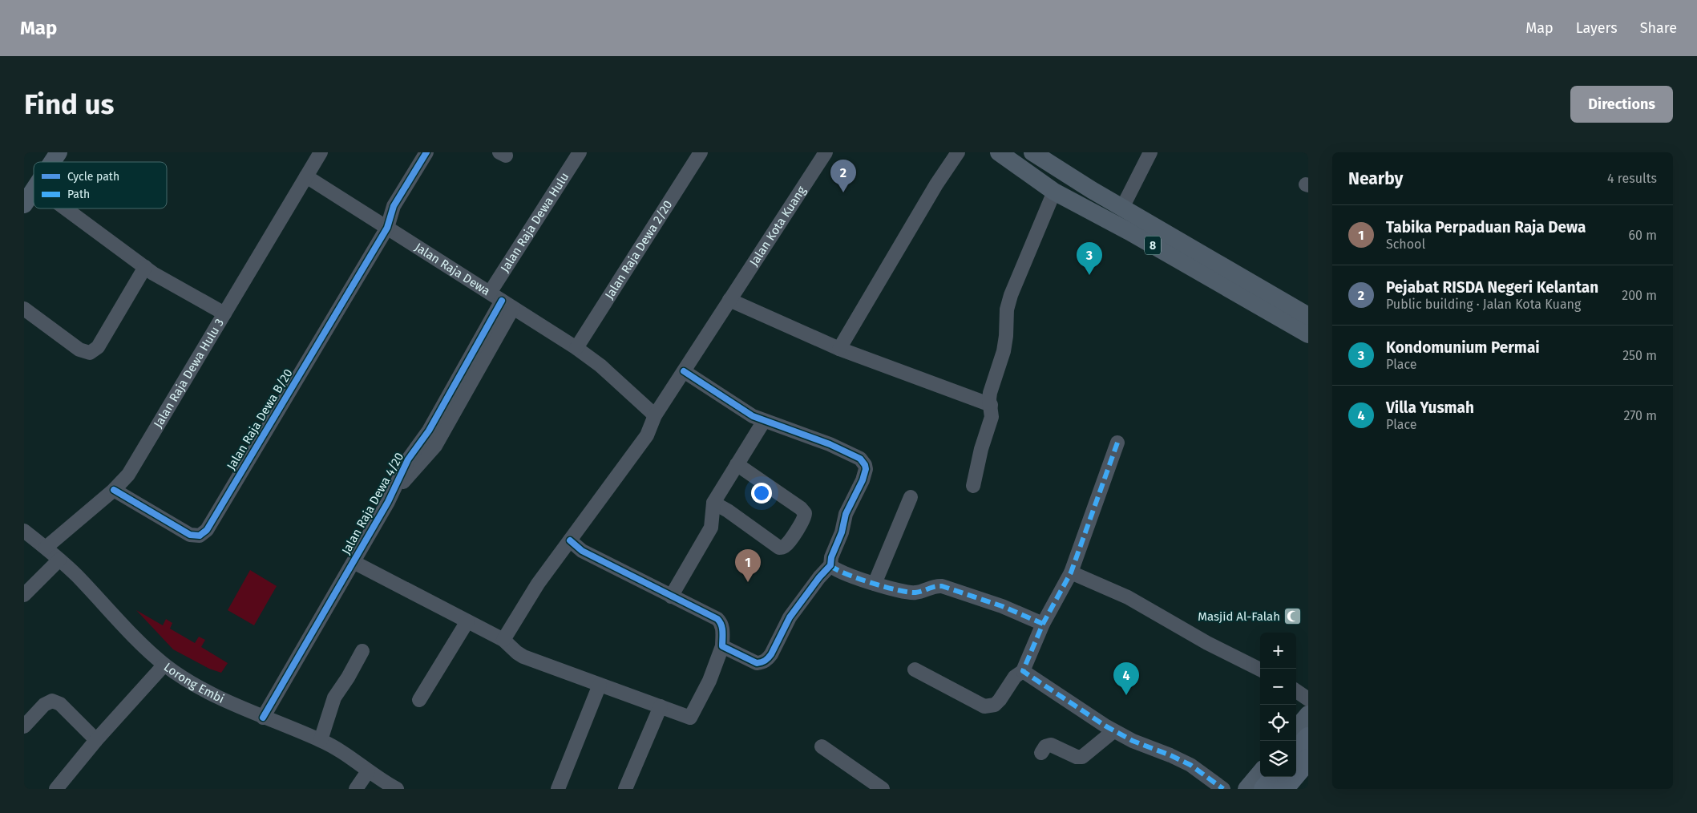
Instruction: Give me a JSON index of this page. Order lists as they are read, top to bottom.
{
  "streets": {
    "main road": ["8"],
    "street": [
      "Jalan Raja Dewa Hulu",
      "Jalan Kota Kuang",
      "Jalan Raja Dewa 2/20",
      "Jalan Raja Dewa",
      "Jalan Raja Dewa Hulu 3",
      "Jalan Raja Dewa B/20",
      "Jalan Raja Dewa 4/20",
      "Lorong Embi"
    ]
  },
  "crossings": [
    ["Jalan Raja Dewa Hulu", "Jalan Raja Dewa"],
    ["Jalan Kota Kuang", "Jalan Raja Dewa"],
    ["Jalan Raja Dewa 2/20", "Jalan Raja Dewa"],
    ["Jalan Raja Dewa", "Jalan Raja Dewa Hulu 3"],
    ["Jalan Raja Dewa", "Jalan Raja Dewa B/20"],
    ["Jalan Raja Dewa", "Jalan Raja Dewa 4/20"],
    ["Jalan Raja Dewa Hulu 3", "Jalan Raja Dewa B/20"],
    ["Jalan Raja Dewa Hulu 3", "Lorong Embi"],
    ["Jalan Raja Dewa 4/20", "Lorong Embi"]
  ],
  "places": {
    "mosque": ["Masjid Al-Falah"]
  },
  "legend": ["Cycle path", "Path"],
  "page": {
    "header": "Map",
    "nav": ["Map", "Layers", "Share"],
    "buttons": "Directions",
    "title": "Find us",
    "heading": ["Nearby", "4 results"],
    "pins": [
      "2",
      "3",
      "1",
      "4"
    ],
    "list": [
      {
        "mark": "1",
        "name": "Tabika Perpaduan Raja Dewa",
        "note": "School",
        "value": "60 m"
      },
      {
        "mark": "2",
        "name": "Pejabat RISDA Negeri Kelantan",
        "note": "Public building · Jalan Kota Kuang",
        "value": "200 m"
      },
      {
        "mark": "3",
        "name": "Kondomunium Permai",
        "note": "Place",
        "value": "250 m"
      },
      {
        "mark": "4",
        "name": "Villa Yusmah",
        "note": "Place",
        "value": "270 m"
      }
    ],
    "map_buttons": ["+", "−"]
  }
}
